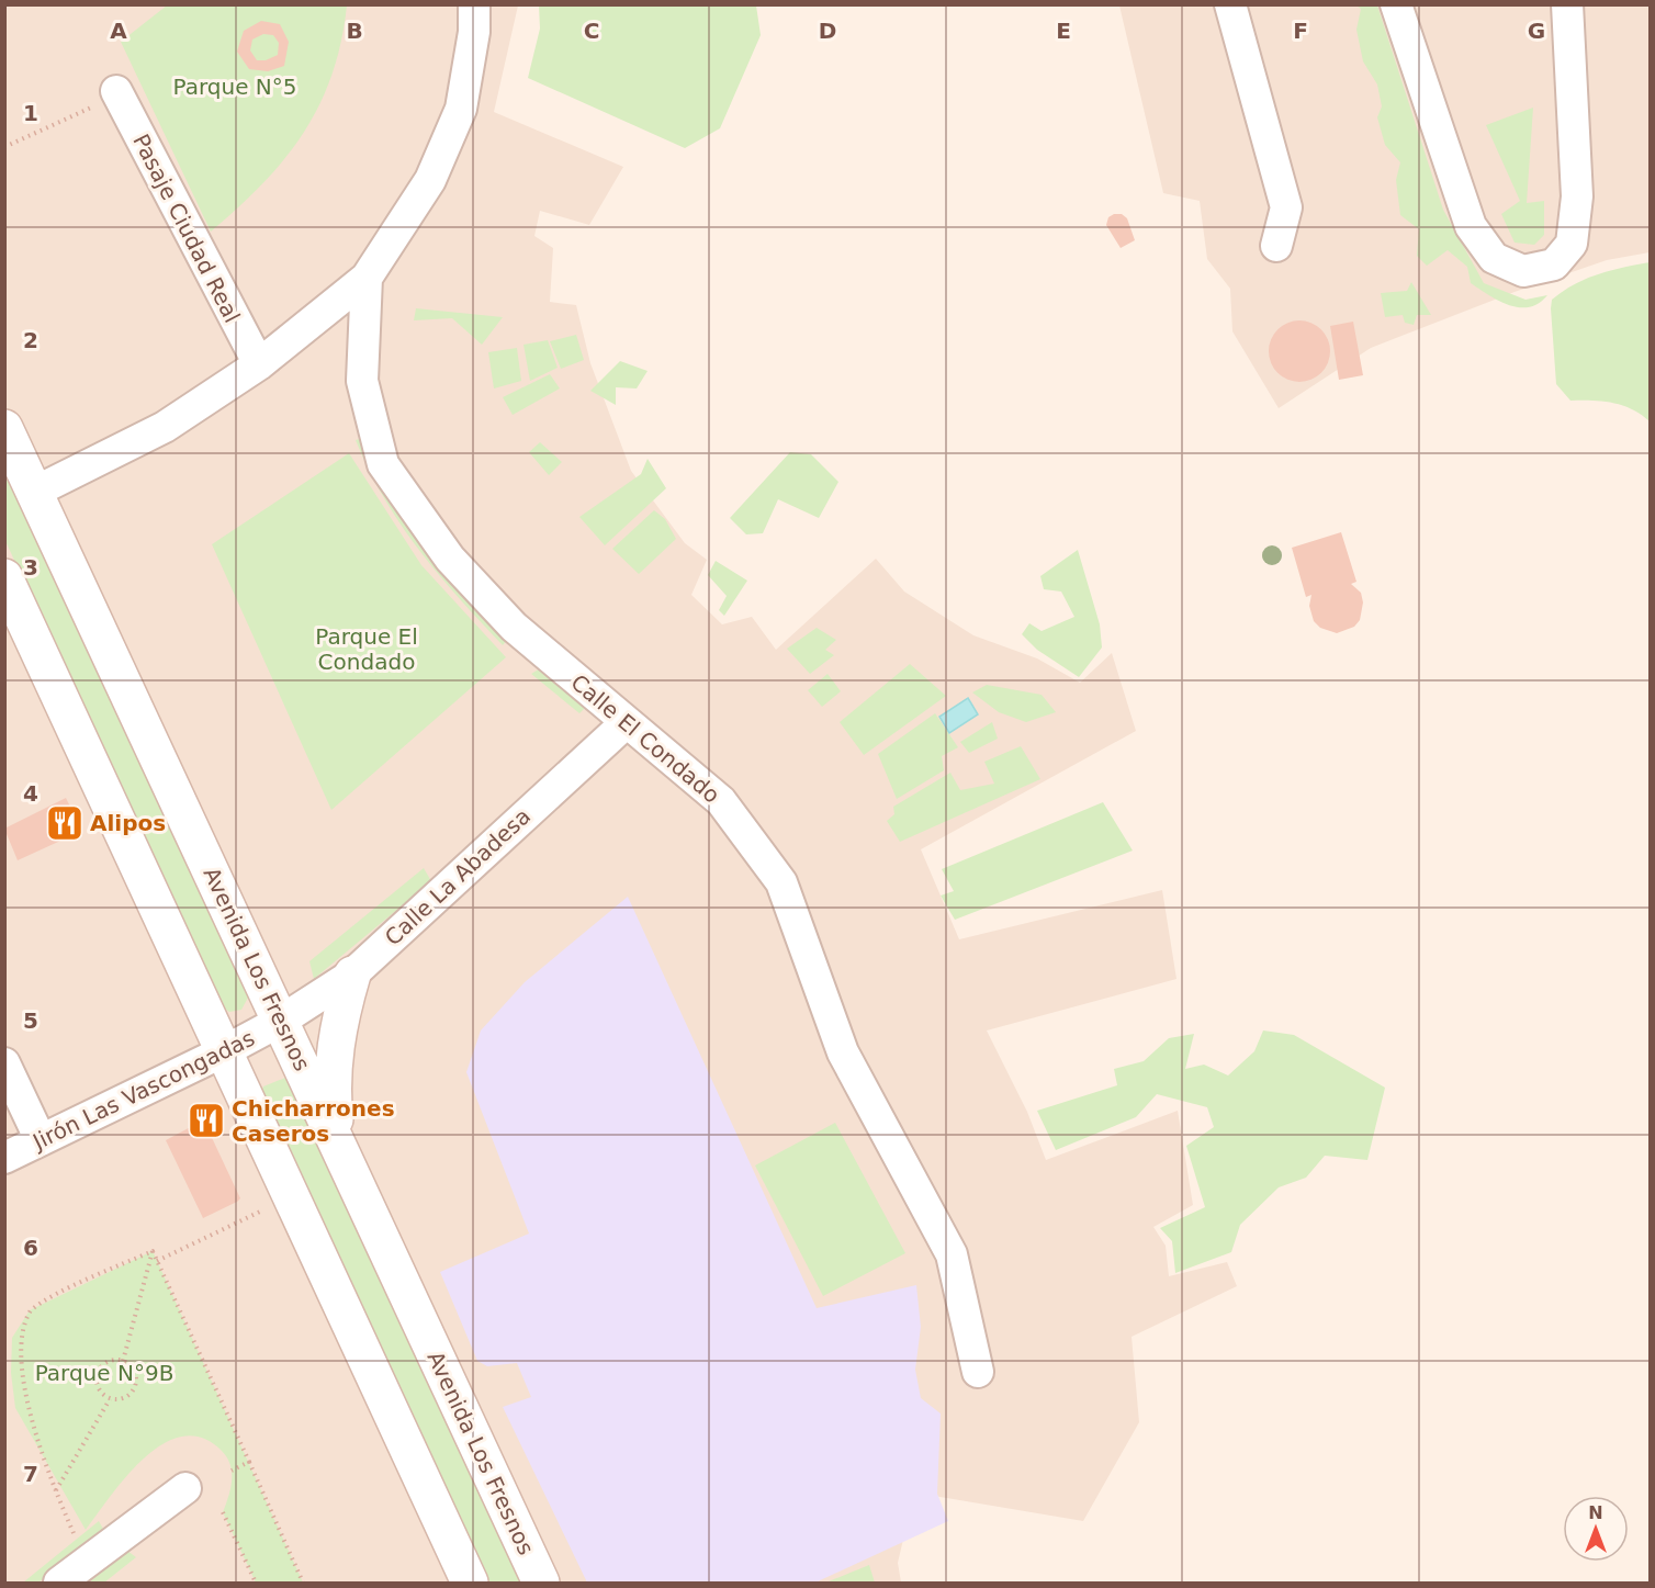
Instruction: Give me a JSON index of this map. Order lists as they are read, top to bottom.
{
  "streets": {
    "main road": ["Avenida Los Fresnos"],
    "street": [
      "Pasaje Ciudad Real",
      "Calle El Condado",
      "Calle La Abadesa",
      "Jirón Las Vascongadas"
    ]
  },
  "crossings": [
    ["Calle El Condado", "Calle La Abadesa"],
    ["Calle La Abadesa", "Avenida Los Fresnos"],
    ["Calle La Abadesa", "Jirón Las Vascongadas"],
    ["Avenida Los Fresnos", "Jirón Las Vascongadas"]
  ],
  "parks": ["Parque N°5", "Parque El Condado", "Parque N°9B"],
  "places": {
    "restaurant": ["Alipos", "Chicharrones Caseros"]
  },
  "north": "top",
  "grid": {
    "columns": [
      "A",
      "B",
      "C",
      "D",
      "E",
      "F",
      "G"
    ],
    "rows": [
      "1",
      "2",
      "3",
      "4",
      "5",
      "6",
      "7"
    ]
  }
}
